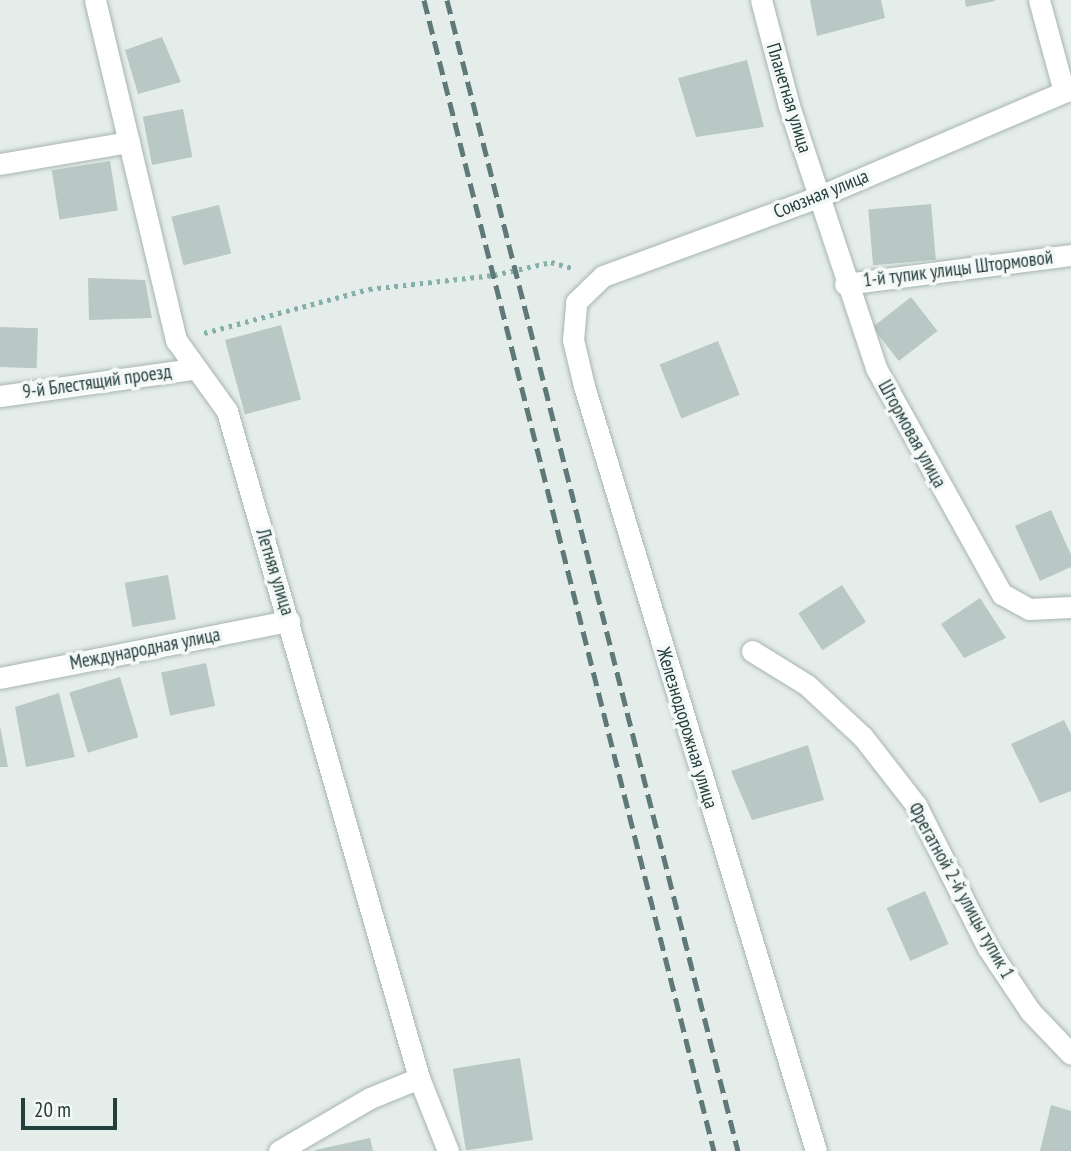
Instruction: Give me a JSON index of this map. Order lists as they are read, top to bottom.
{
  "streets": {
    "street": [
      "Планетная улица",
      "Союзная улица",
      "1-й тупик улицы Штормовой",
      "9-й Блестящий проезд",
      "Штормовая улица",
      "Летняя улица",
      "Международная улица",
      "Железнодорожная улица",
      "Фрегатной 2-й улицы тупик 1"
    ]
  },
  "crossings": [
    ["Планетная улица", "Союзная улица"],
    ["Планетная улица", "Штормовая улица"],
    ["Союзная улица", "Штормовая улица"],
    ["Союзная улица", "Железнодорожная улица"],
    ["1-й тупик улицы Штормовой", "Штормовая улица"],
    ["9-й Блестящий проезд", "Летняя улица"],
    ["Летняя улица", "Международная улица"]
  ],
  "scale_bar": "20 m"
}
